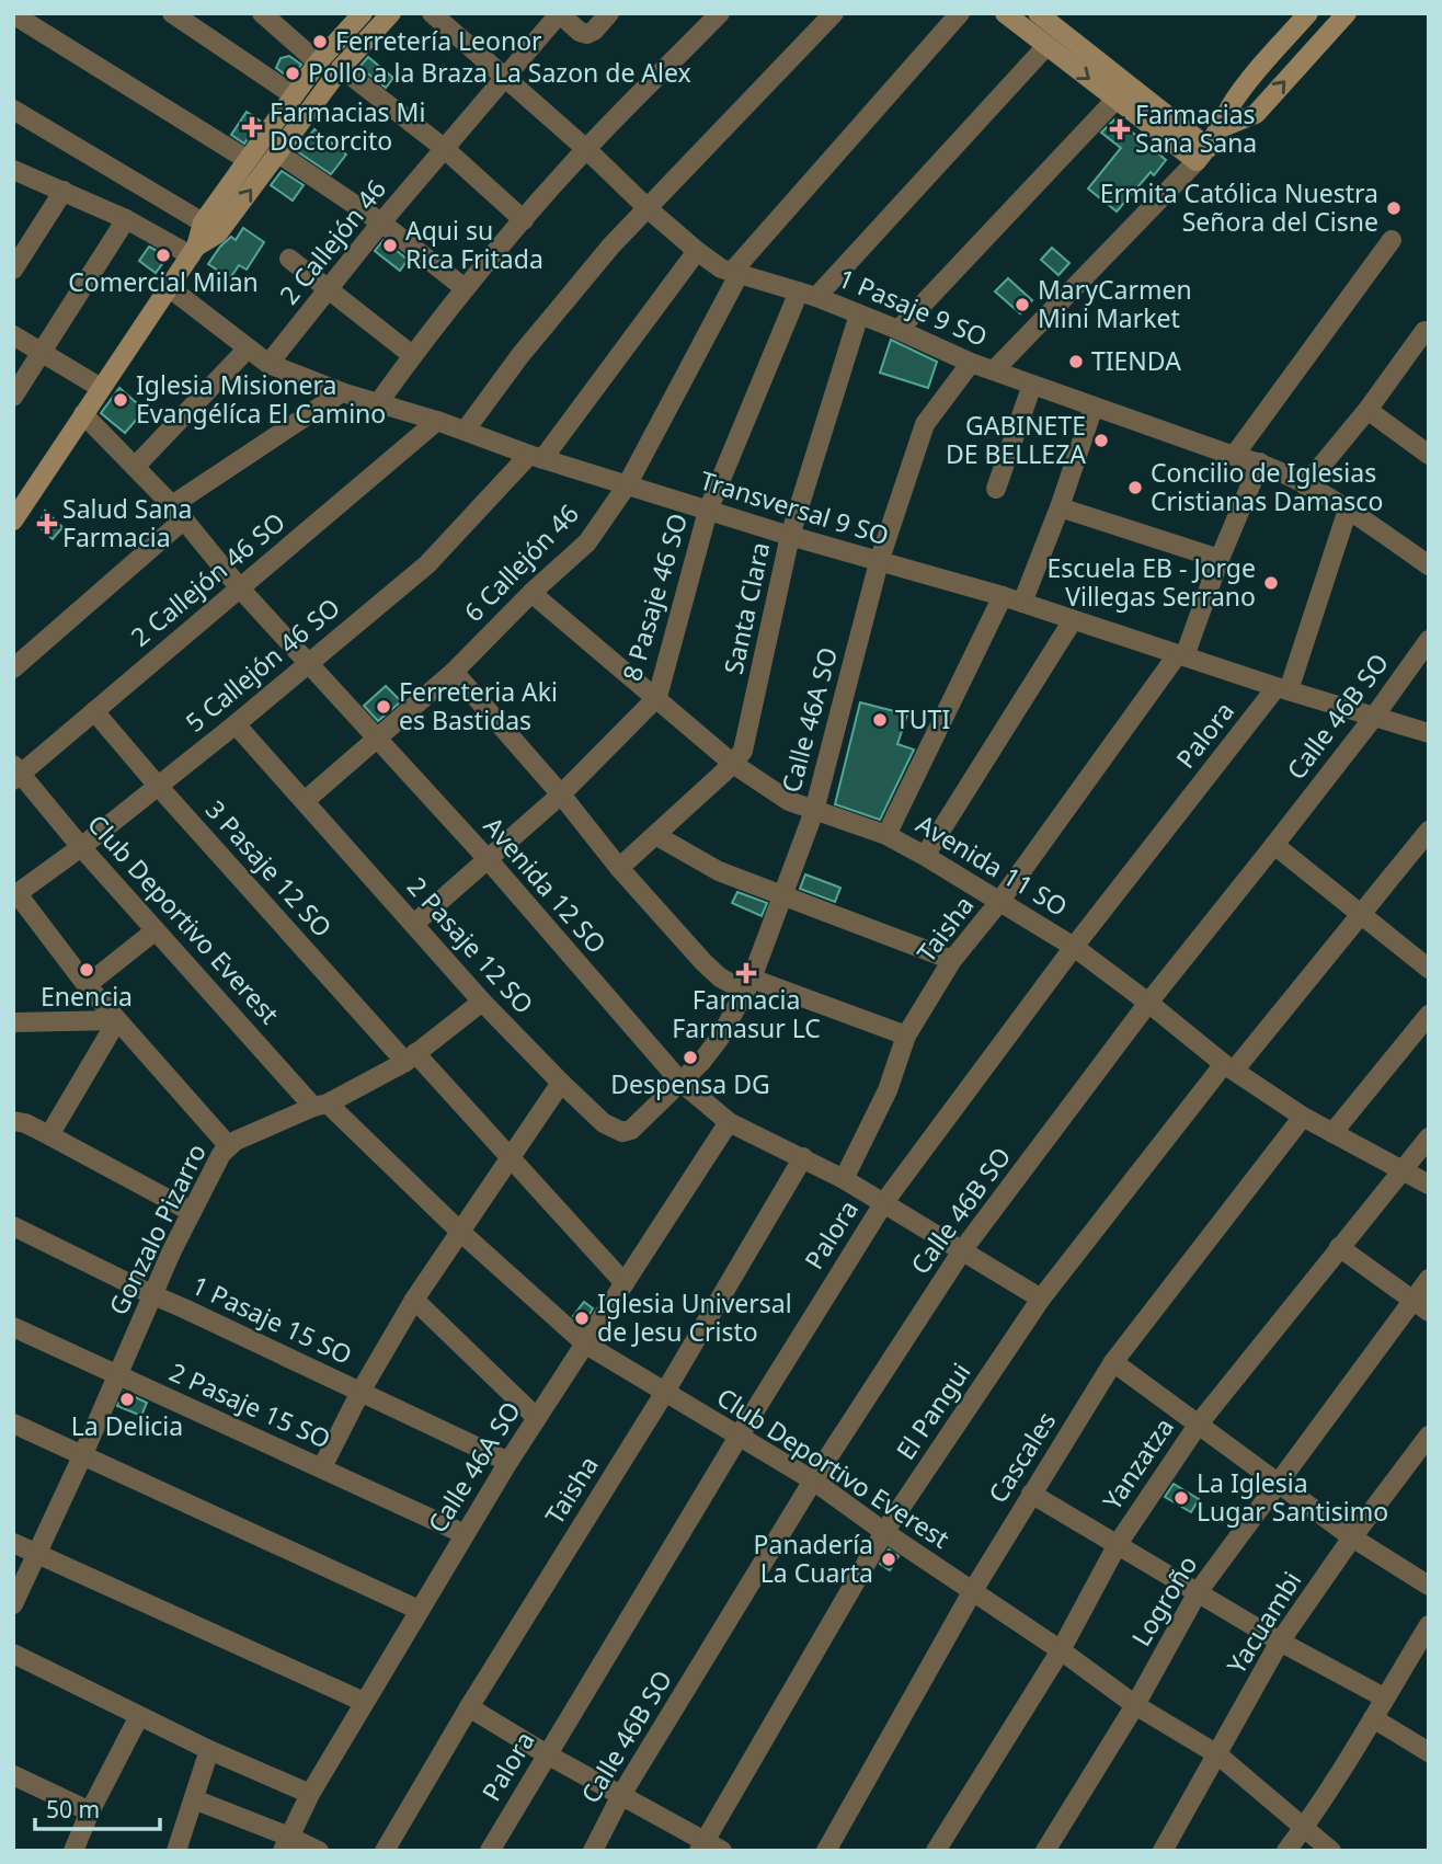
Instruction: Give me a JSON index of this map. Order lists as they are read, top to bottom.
{
  "streets": {
    "street": [
      "2 Callejón 46",
      "1 Pasaje 9 SO",
      "Transversal 9 SO",
      "6 Callejón 46",
      "2 Callejón 46 SO",
      "8 Pasaje 46 SO",
      "Santa Clara",
      "5 Callejón 46 SO",
      "Calle 46B SO",
      "Calle 46A SO",
      "Palora",
      "Avenida 11 SO",
      "3 Pasaje 12 SO",
      "Avenida 12 SO",
      "Club Deportivo Everest",
      "Taisha",
      "2 Pasaje 12 SO",
      "Gonzalo Pizarro",
      "1 Pasaje 15 SO",
      "2 Pasaje 15 SO",
      "El Pangui",
      "Cascales",
      "Yanzatza",
      "Logroño",
      "Yacuambi"
    ]
  },
  "crossings": [
    ["2 Callejón 46", "1 Pasaje 9 SO"],
    ["2 Callejón 46", "Transversal 9 SO"],
    ["1 Pasaje 9 SO", "6 Callejón 46"],
    ["1 Pasaje 9 SO", "8 Pasaje 46 SO"],
    ["1 Pasaje 9 SO", "Santa Clara"],
    ["1 Pasaje 9 SO", "5 Callejón 46 SO"],
    ["1 Pasaje 9 SO", "Calle 46A SO"],
    ["1 Pasaje 9 SO", "Palora"],
    ["1 Pasaje 9 SO", "Taisha"],
    ["Transversal 9 SO", "6 Callejón 46"],
    ["Transversal 9 SO", "2 Callejón 46 SO"],
    ["Transversal 9 SO", "8 Pasaje 46 SO"],
    ["Transversal 9 SO", "Santa Clara"],
    ["Transversal 9 SO", "5 Callejón 46 SO"],
    ["Transversal 9 SO", "Calle 46B SO"],
    ["Transversal 9 SO", "Calle 46A SO"],
    ["Transversal 9 SO", "Palora"],
    ["Transversal 9 SO", "Taisha"],
    ["6 Callejón 46", "Avenida 11 SO"],
    ["6 Callejón 46", "Avenida 12 SO"],
    ["6 Callejón 46", "2 Pasaje 12 SO"],
    ["2 Callejón 46 SO", "3 Pasaje 12 SO"],
    ["2 Callejón 46 SO", "Avenida 12 SO"],
    ["2 Callejón 46 SO", "Club Deportivo Everest"],
    ["8 Pasaje 46 SO", "Avenida 11 SO"],
    ["8 Pasaje 46 SO", "Avenida 12 SO"],
    ["8 Pasaje 46 SO", "2 Pasaje 12 SO"],
    ["Santa Clara", "Avenida 11 SO"],
    ["5 Callejón 46 SO", "3 Pasaje 12 SO"],
    ["5 Callejón 46 SO", "Avenida 12 SO"],
    ["5 Callejón 46 SO", "Club Deportivo Everest"],
    ["5 Callejón 46 SO", "2 Pasaje 12 SO"],
    ["Calle 46B SO", "Avenida 11 SO"],
    ["Calle 46B SO", "Avenida 12 SO"],
    ["Calle 46B SO", "Club Deportivo Everest"],
    ["Calle 46A SO", "Avenida 11 SO"],
    ["Calle 46A SO", "3 Pasaje 12 SO"],
    ["Calle 46A SO", "Avenida 12 SO"],
    ["Calle 46A SO", "Club Deportivo Everest"],
    ["Calle 46A SO", "2 Pasaje 12 SO"],
    ["Calle 46A SO", "1 Pasaje 15 SO"],
    ["Calle 46A SO", "2 Pasaje 15 SO"],
    ["Palora", "Avenida 11 SO"],
    ["Palora", "Avenida 12 SO"],
    ["Palora", "Club Deportivo Everest"],
    ["Avenida 11 SO", "Taisha"],
    ["Avenida 11 SO", "El Pangui"],
    ["Avenida 11 SO", "Cascales"],
    ["Avenida 11 SO", "Yanzatza"],
    ["3 Pasaje 12 SO", "Gonzalo Pizarro"],
    ["Avenida 12 SO", "Taisha"],
    ["Avenida 12 SO", "2 Pasaje 12 SO"],
    ["Avenida 12 SO", "El Pangui"],
    ["Club Deportivo Everest", "Taisha"],
    ["Club Deportivo Everest", "Gonzalo Pizarro"],
    ["Club Deportivo Everest", "El Pangui"],
    ["Club Deportivo Everest", "Cascales"],
    ["Club Deportivo Everest", "Yanzatza"],
    ["Club Deportivo Everest", "Logroño"],
    ["Club Deportivo Everest", "Yacuambi"],
    ["2 Pasaje 12 SO", "Gonzalo Pizarro"],
    ["Gonzalo Pizarro", "1 Pasaje 15 SO"],
    ["Gonzalo Pizarro", "2 Pasaje 15 SO"]
  ],
  "places": {
    "other": [
      "Ferretería Leonor",
      "Pollo a la Braza La Sazon de Alex",
      "Ermita Católica Nuestra Señora del Cisne",
      "Aqui su Rica Fritada",
      "Comercial Milan",
      "MaryCarmen Mini Market",
      "TIENDA",
      "Iglesia Misionera Evangélíca El Camino",
      "GABINETE DE BELLEZA",
      "Concilio de Iglesias Cristianas Damasco",
      "Escuela EB - Jorge Villegas Serrano",
      "Ferreteria Aki es Bastidas",
      "TUTI",
      "Enencia",
      "Despensa DG",
      "Iglesia Universal de Jesu Cristo",
      "La Delicia",
      "La Iglesia Lugar Santisimo",
      "Panadería La Cuarta"
    ],
    "health": [
      "Farmacias Mi Doctorcito",
      "Farmacias Sana Sana",
      "Salud Sana Farmacia",
      "Farmacia Farmasur LC"
    ]
  },
  "scale_bar": "50 m"
}
